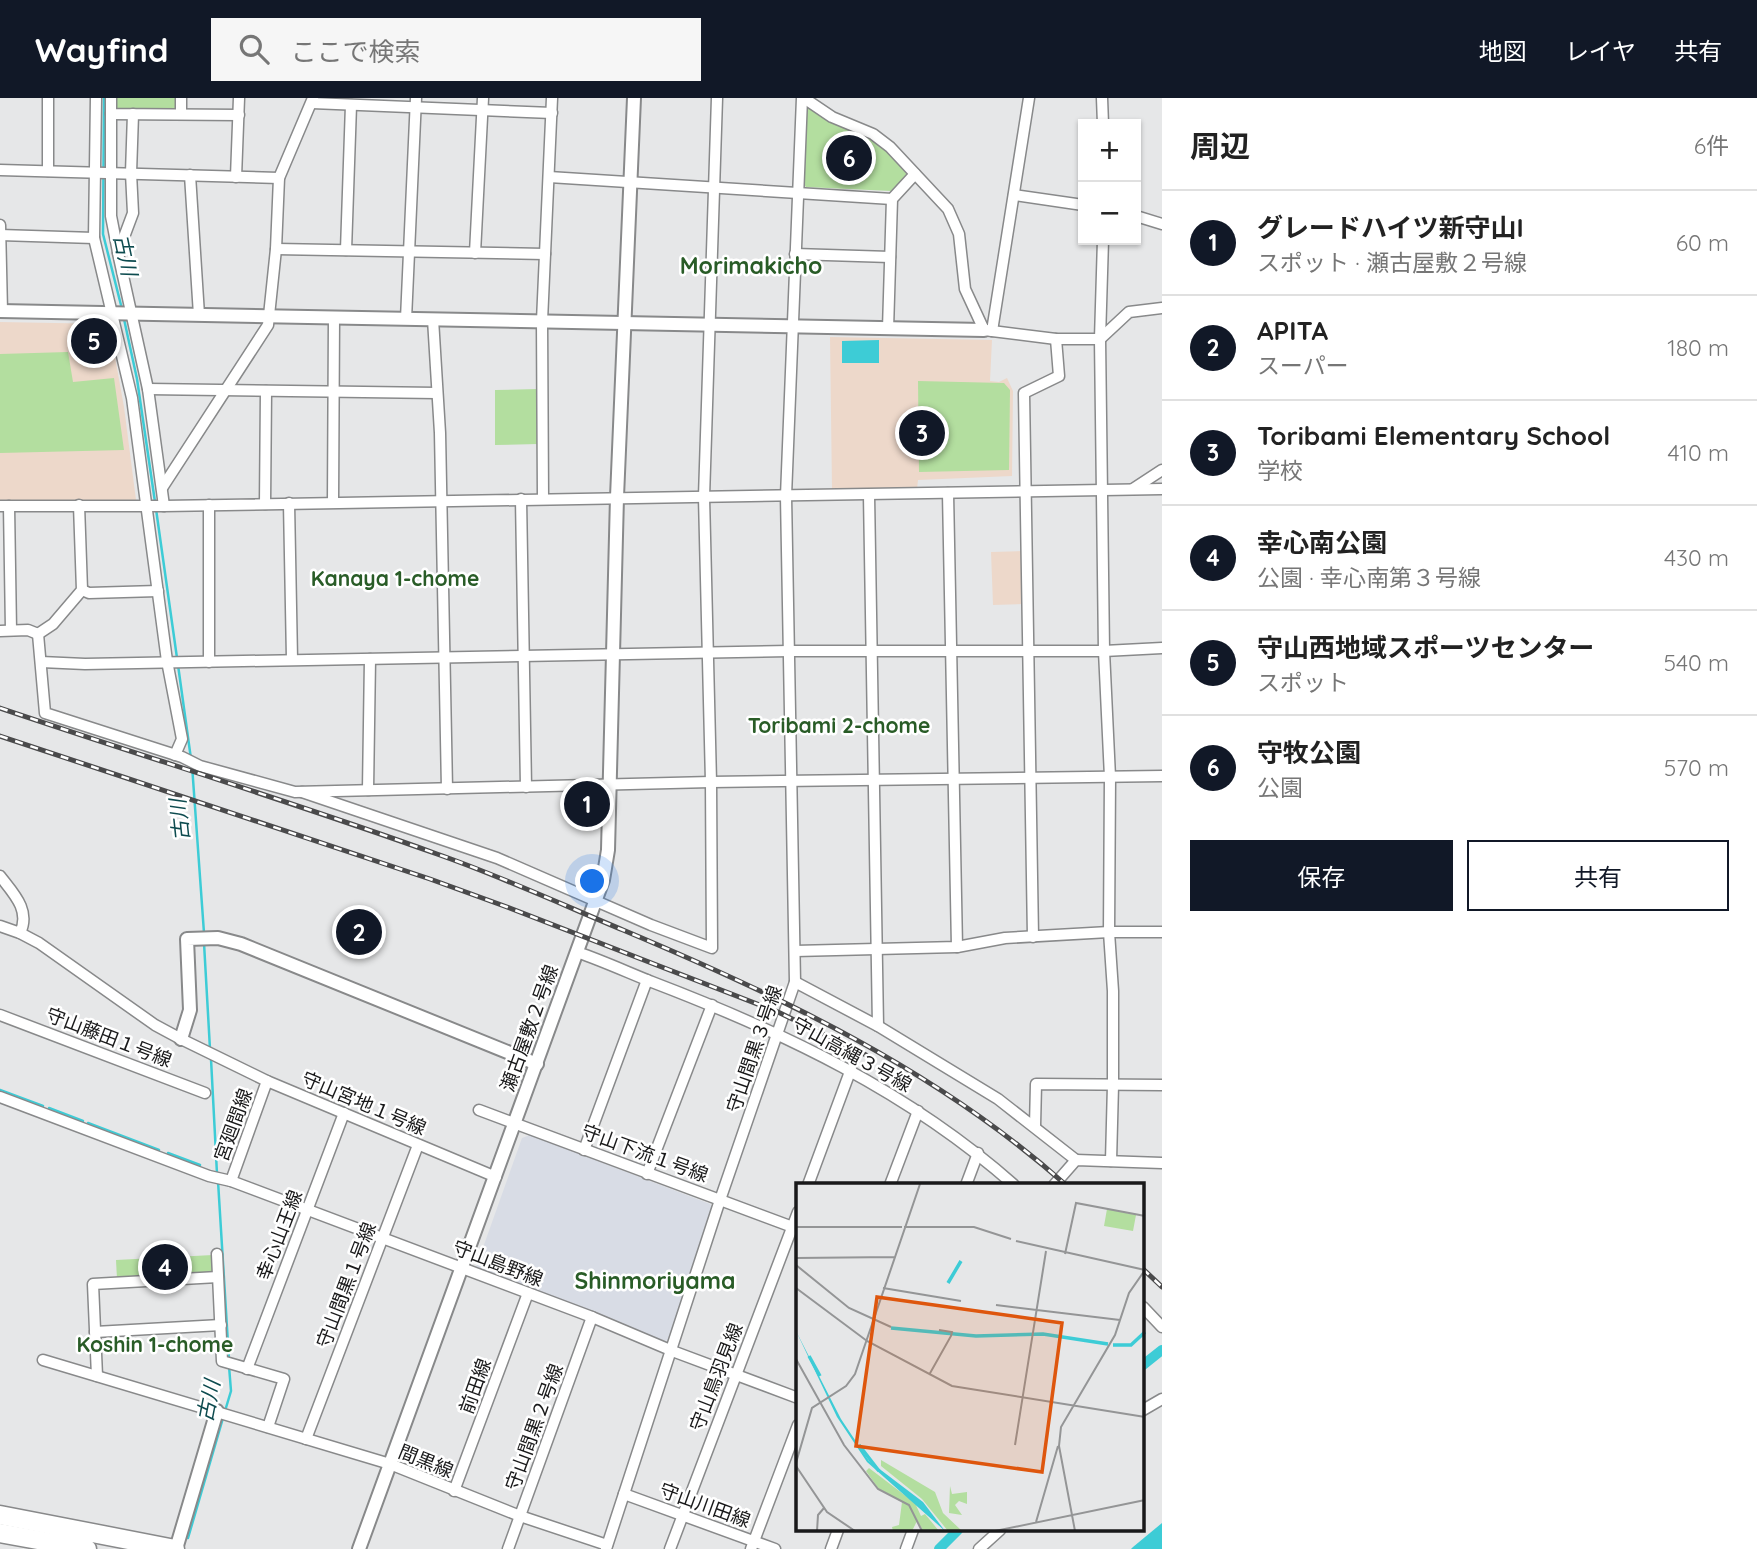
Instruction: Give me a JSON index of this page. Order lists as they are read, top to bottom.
{
  "streets": {
    "street": [
      "瀬古屋敷２号線",
      "守山藤田１号線",
      "守山間黒３号線",
      "守山高縄３号線",
      "守山宮地１号線",
      "宮廻間線",
      "守山下流１号線",
      "幸心山王線",
      "守山島野線",
      "守山間黒１号線",
      "守山鳥羽見線",
      "前田線",
      "守山間黒２号線",
      "間黒線",
      "守山川田線"
    ]
  },
  "crossings": [
    ["瀬古屋敷２号線", "守山高縄３号線"],
    ["瀬古屋敷２号線", "守山宮地１号線"],
    ["瀬古屋敷２号線", "守山下流１号線"],
    ["瀬古屋敷２号線", "守山島野線"],
    ["瀬古屋敷２号線", "間黒線"],
    ["守山間黒３号線", "守山高縄３号線"],
    ["守山間黒３号線", "守山下流１号線"],
    ["守山間黒３号線", "守山島野線"],
    ["守山間黒３号線", "間黒線"],
    ["守山間黒３号線", "守山川田線"],
    ["守山宮地１号線", "宮廻間線"],
    ["守山宮地１号線", "幸心山王線"],
    ["守山宮地１号線", "守山間黒１号線"],
    ["宮廻間線", "守山島野線"],
    ["守山下流１号線", "守山鳥羽見線"],
    ["幸心山王線", "守山島野線"],
    ["守山島野線", "守山間黒１号線"],
    ["守山島野線", "守山鳥羽見線"],
    ["守山島野線", "前田線"],
    ["守山島野線", "守山間黒２号線"],
    ["守山間黒１号線", "間黒線"],
    ["守山鳥羽見線", "守山川田線"],
    ["前田線", "間黒線"],
    ["守山間黒２号線", "間黒線"]
  ],
  "districts": [
    "Morimakicho",
    "Kanaya 1-chome",
    "Toribami 2-chome",
    "Shinmoriyama",
    "Koshin 1-chome"
  ],
  "water": ["古川"],
  "page": {
    "header": "Wayfind",
    "search": "ここで検索",
    "nav": ["地図", "レイヤ", "共有"],
    "heading": ["周辺", "6件"],
    "map_buttons": ["+", "−"],
    "pins": [
      "6",
      "5",
      "3",
      "1",
      "2",
      "4"
    ],
    "list": [
      {
        "mark": "1",
        "name": "グレードハイツ新守山I",
        "note": "スポット · 瀬古屋敷２号線",
        "value": "60 m"
      },
      {
        "mark": "2",
        "name": "APITA",
        "note": "スーパー",
        "value": "180 m"
      },
      {
        "mark": "3",
        "name": "Toribami Elementary School",
        "note": "学校",
        "value": "410 m"
      },
      {
        "mark": "4",
        "name": "幸心南公園",
        "note": "公園 · 幸心南第３号線",
        "value": "430 m"
      },
      {
        "mark": "5",
        "name": "守山西地域スポーツセンター",
        "note": "スポット",
        "value": "540 m"
      },
      {
        "mark": "6",
        "name": "守牧公園",
        "note": "公園",
        "value": "570 m"
      }
    ],
    "buttons": ["保存", "共有"]
  }
}
